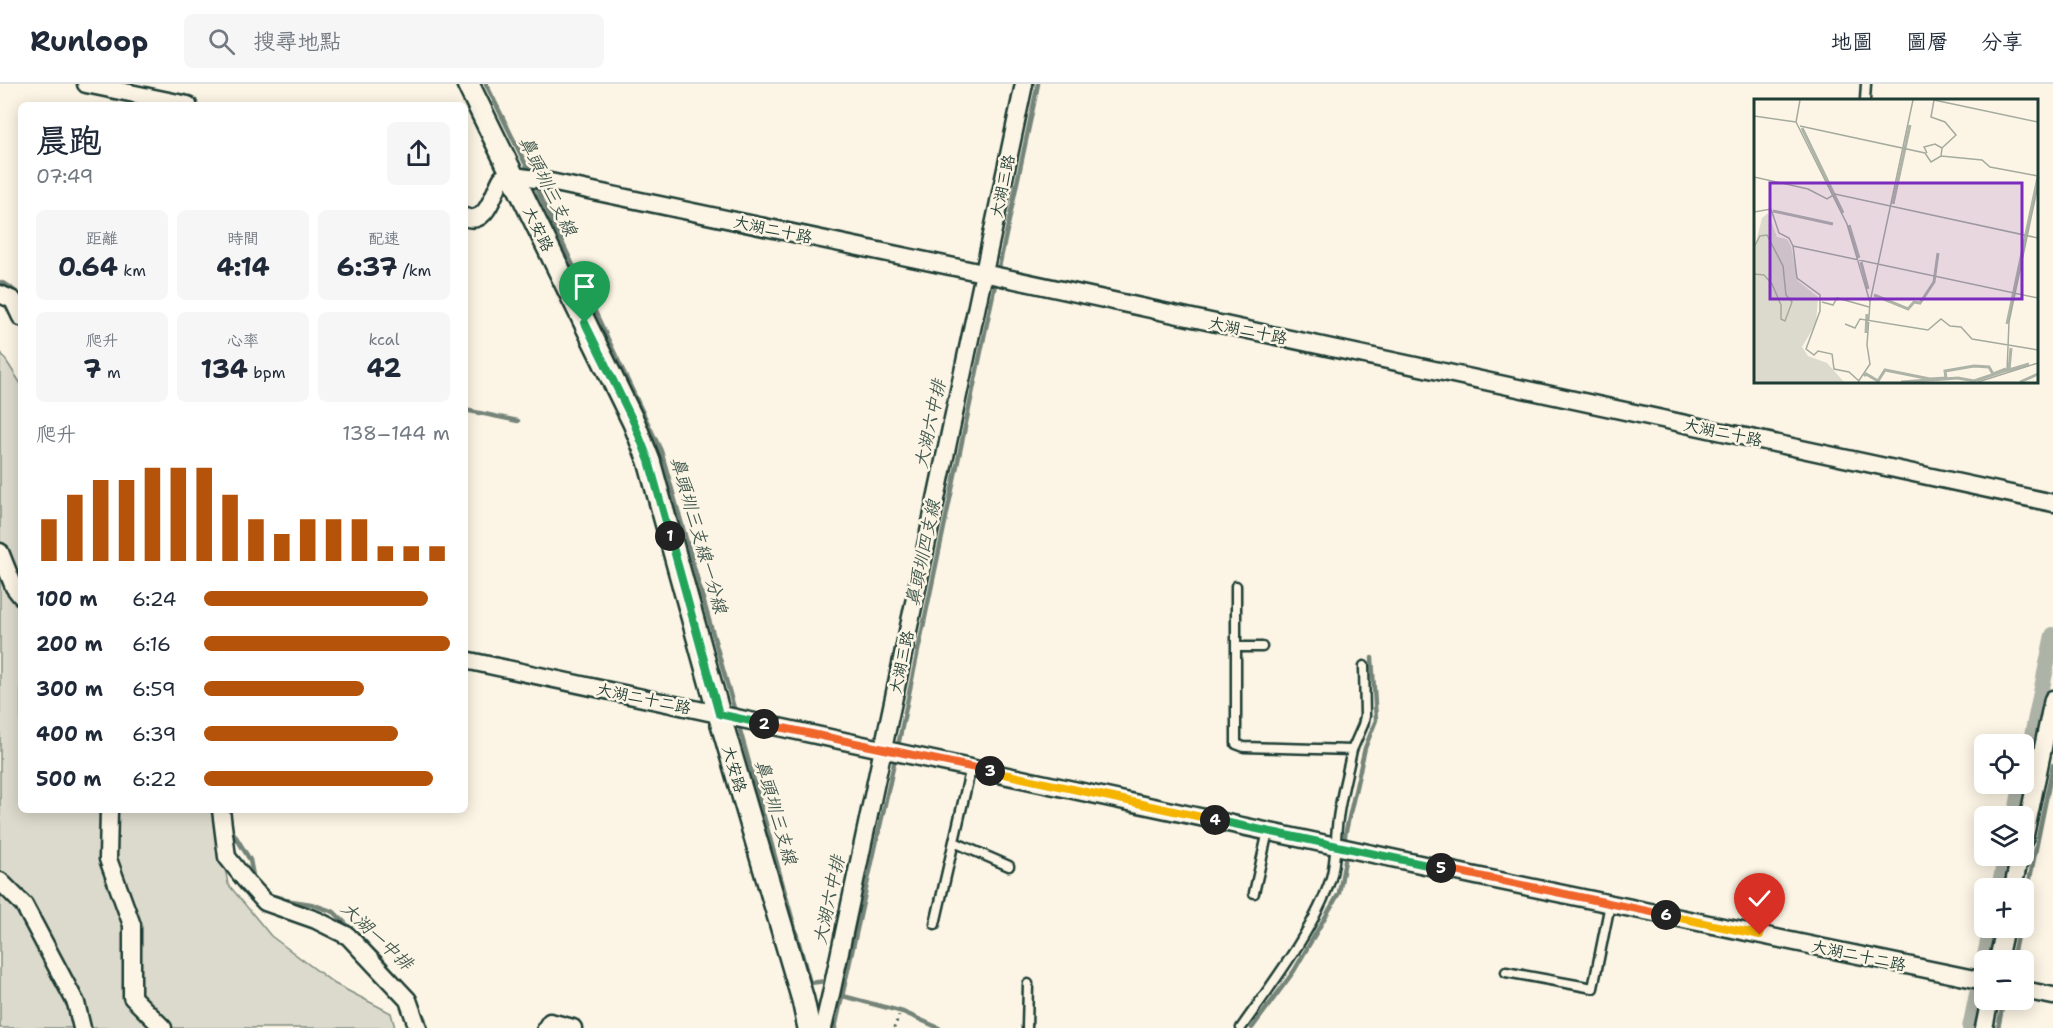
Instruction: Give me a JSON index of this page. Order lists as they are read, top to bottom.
{
  "streets": {
    "street": [
      "大湖三路",
      "大安路",
      "大湖二十路",
      "大湖二十二路"
    ]
  },
  "crossings": [
    ["大湖三路", "大湖二十路"],
    ["大湖三路", "大湖二十二路"],
    ["大安路", "大湖二十路"],
    ["大安路", "大湖二十二路"]
  ],
  "water": [
    "鼻頭圳三支線",
    "大湖六中排",
    "鼻頭圳三支線一分線",
    "鼻頭圳四支線",
    "大湖一中排"
  ],
  "page": {
    "header": "Runloop",
    "search": "搜尋地點",
    "nav": ["地圖", "圖層", "分享"],
    "heading": ["晨跑", "07:49"],
    "stats": [
      ["距離", "0.64 km"],
      ["時間", "4:14"],
      ["配速", "6:37 /km"],
      ["爬升", "7 m"],
      ["心率", "134 bpm"],
      ["kcal", "42"]
    ],
    "chart": ["爬升", "138–144 m"],
    "pins": [
      "1",
      "2",
      "3",
      "4",
      "5",
      "6"
    ],
    "list": [
      {
        "name": "100 m",
        "note": "6:24"
      },
      {
        "name": "200 m",
        "note": "6:16"
      },
      {
        "name": "300 m",
        "note": "6:59"
      },
      {
        "name": "400 m",
        "note": "6:39"
      },
      {
        "name": "500 m",
        "note": "6:22"
      }
    ],
    "map_buttons": ["+", "−"]
  }
}
